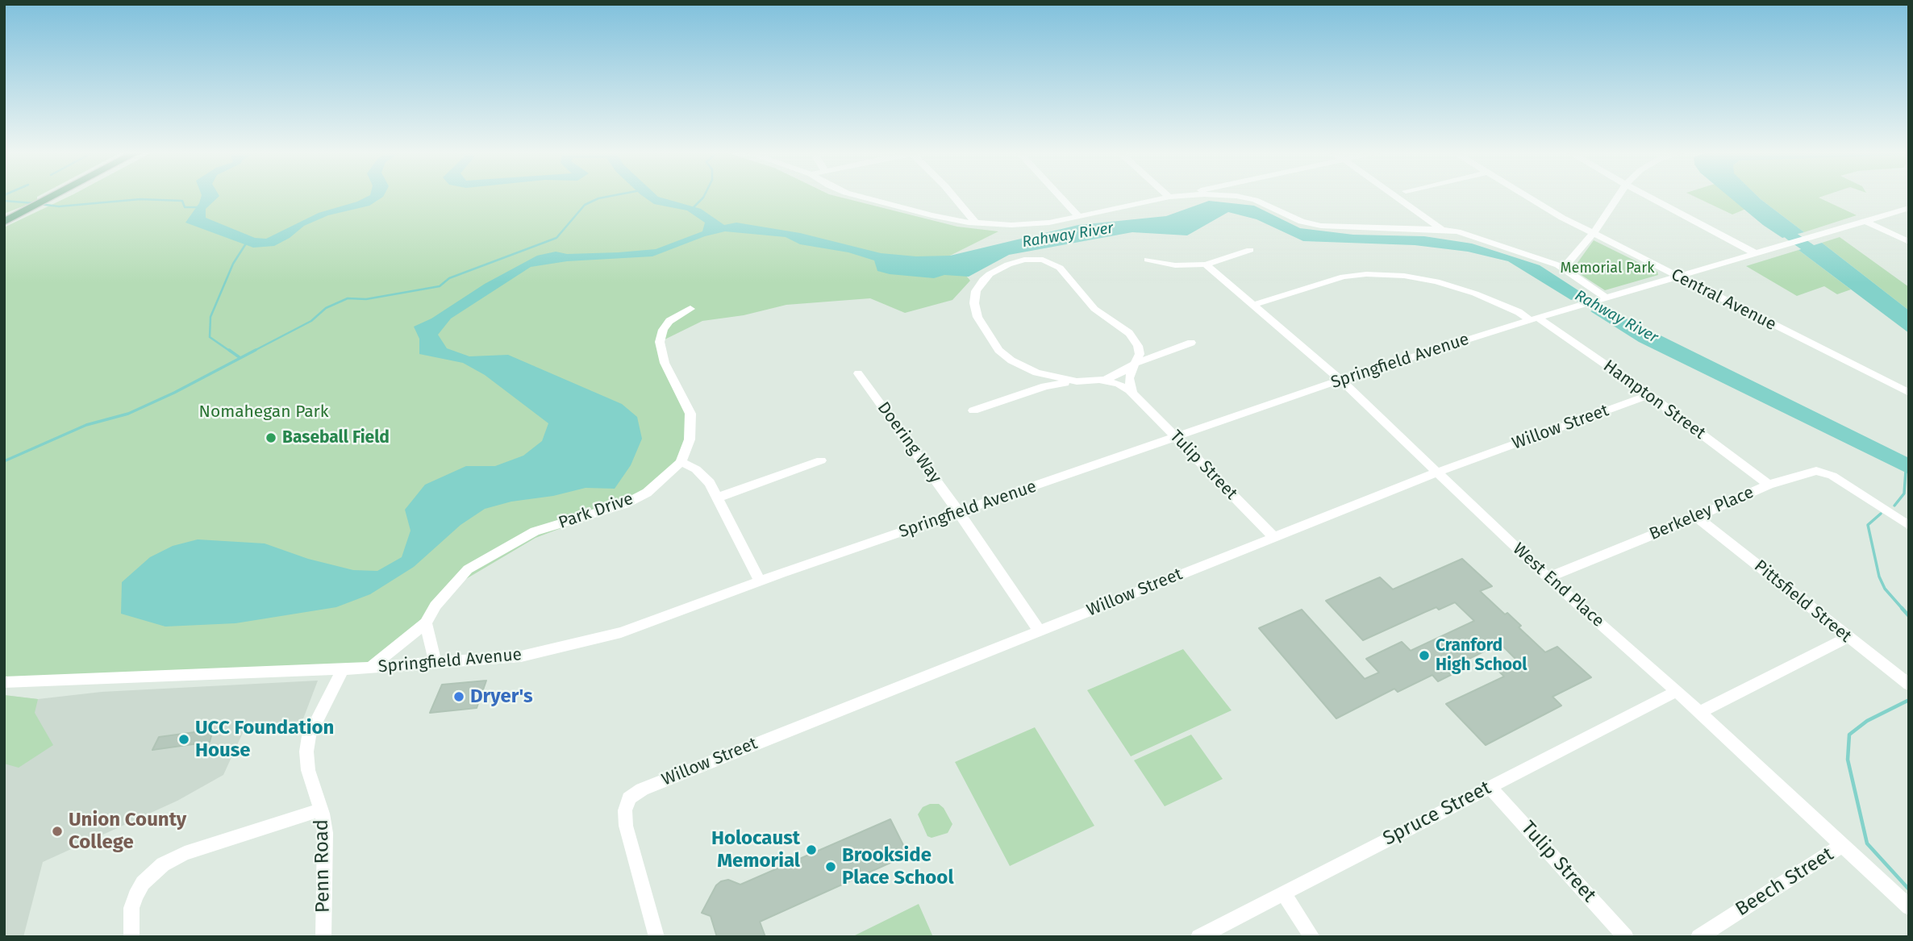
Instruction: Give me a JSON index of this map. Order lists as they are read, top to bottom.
{
  "streets": {
    "street": [
      "Central Avenue",
      "Springfield Avenue",
      "Hampton Street",
      "Willow Street",
      "Doering Way",
      "Tulip Street",
      "Park Drive",
      "Berkeley Place",
      "West End Place",
      "Pittsfield Street",
      "Spruce Street",
      "Penn Road",
      "Beech Street"
    ]
  },
  "crossings": [
    ["Central Avenue", "Springfield Avenue"],
    ["Springfield Avenue", "Hampton Street"],
    ["Springfield Avenue", "Doering Way"],
    ["Springfield Avenue", "Tulip Street"],
    ["Springfield Avenue", "Park Drive"],
    ["Springfield Avenue", "West End Place"],
    ["Springfield Avenue", "Penn Road"],
    ["Hampton Street", "Willow Street"],
    ["Hampton Street", "Berkeley Place"],
    ["Hampton Street", "West End Place"],
    ["Willow Street", "Doering Way"],
    ["Willow Street", "Tulip Street"],
    ["Willow Street", "West End Place"],
    ["Tulip Street", "Spruce Street"],
    ["Berkeley Place", "West End Place"],
    ["Berkeley Place", "Pittsfield Street"],
    ["West End Place", "Spruce Street"],
    ["West End Place", "Beech Street"]
  ],
  "water": ["Rahway River"],
  "parks": ["Memorial Park", "Nomahegan Park"],
  "places": [
    "Baseball Field",
    "Cranford High School",
    "Dryer's",
    "UCC Foundation House",
    "Union County College",
    "Holocaust Memorial",
    "Brookside Place School"
  ]
}
